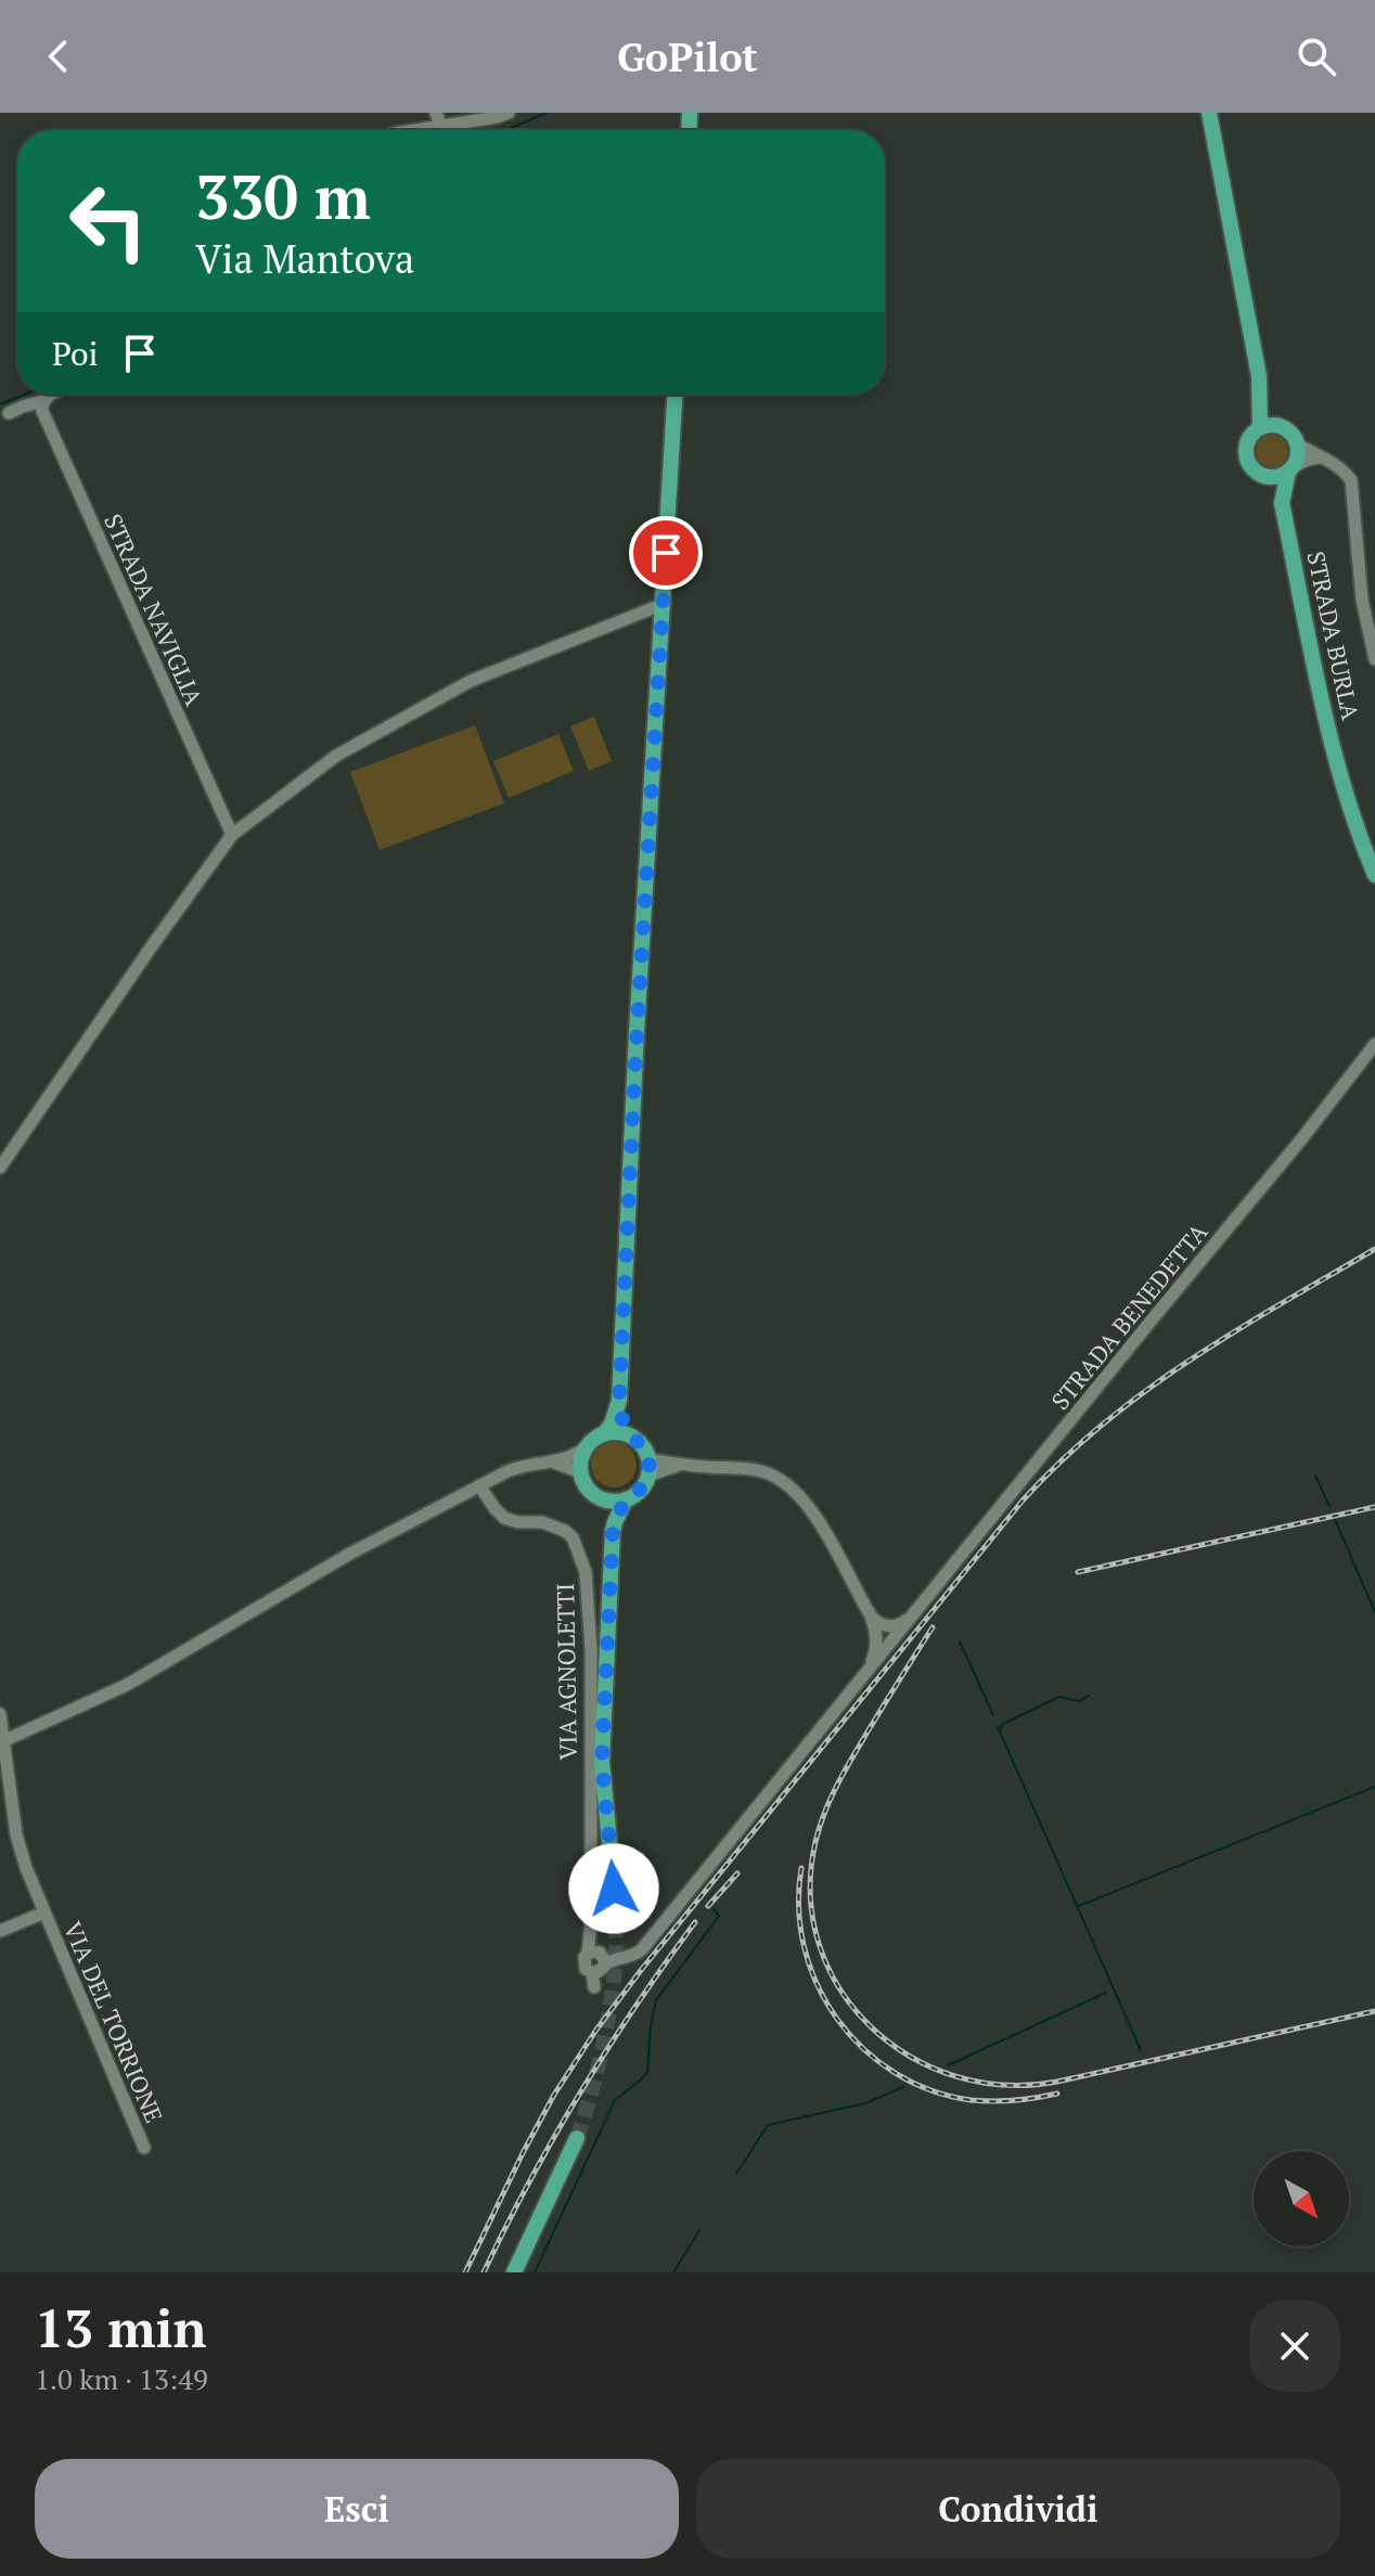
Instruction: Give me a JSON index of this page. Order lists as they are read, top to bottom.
{
  "streets": {
    "main road": ["STRADA BURLA"],
    "street": [
      "STRADA NAVIGLIA",
      "STRADA BENEDETTA",
      "VIA AGNOLETTI",
      "VIA DEL TORRIONE"
    ]
  },
  "crossings": [
    ["STRADA BENEDETTA", "VIA AGNOLETTI"]
  ],
  "north": "bottom right",
  "page": {
    "header": "GoPilot",
    "turn": ["330 m", "Via Mantova"],
    "then": "Poi",
    "heading": ["13 min", "1.0 km · 13:49"],
    "buttons": ["Esci", "Condividi"]
  }
}
